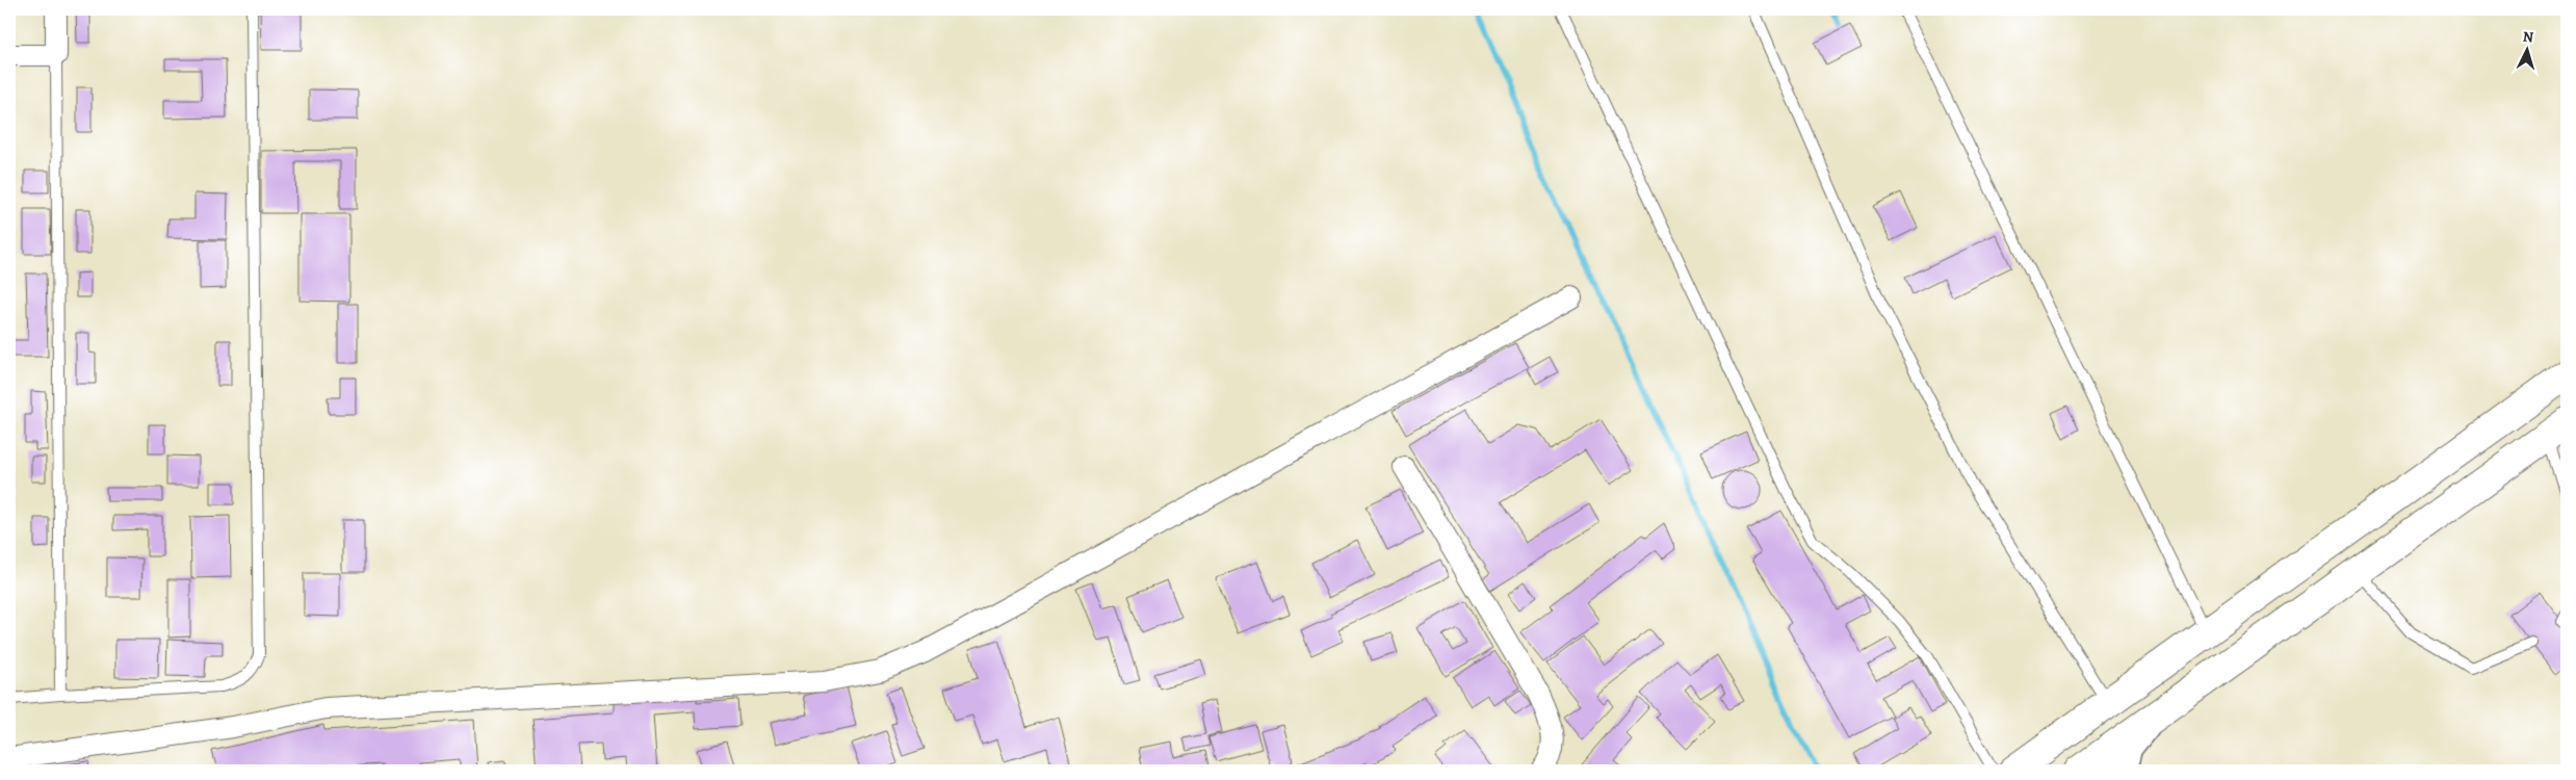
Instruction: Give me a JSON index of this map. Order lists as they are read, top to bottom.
{
  "north": "top"
}
